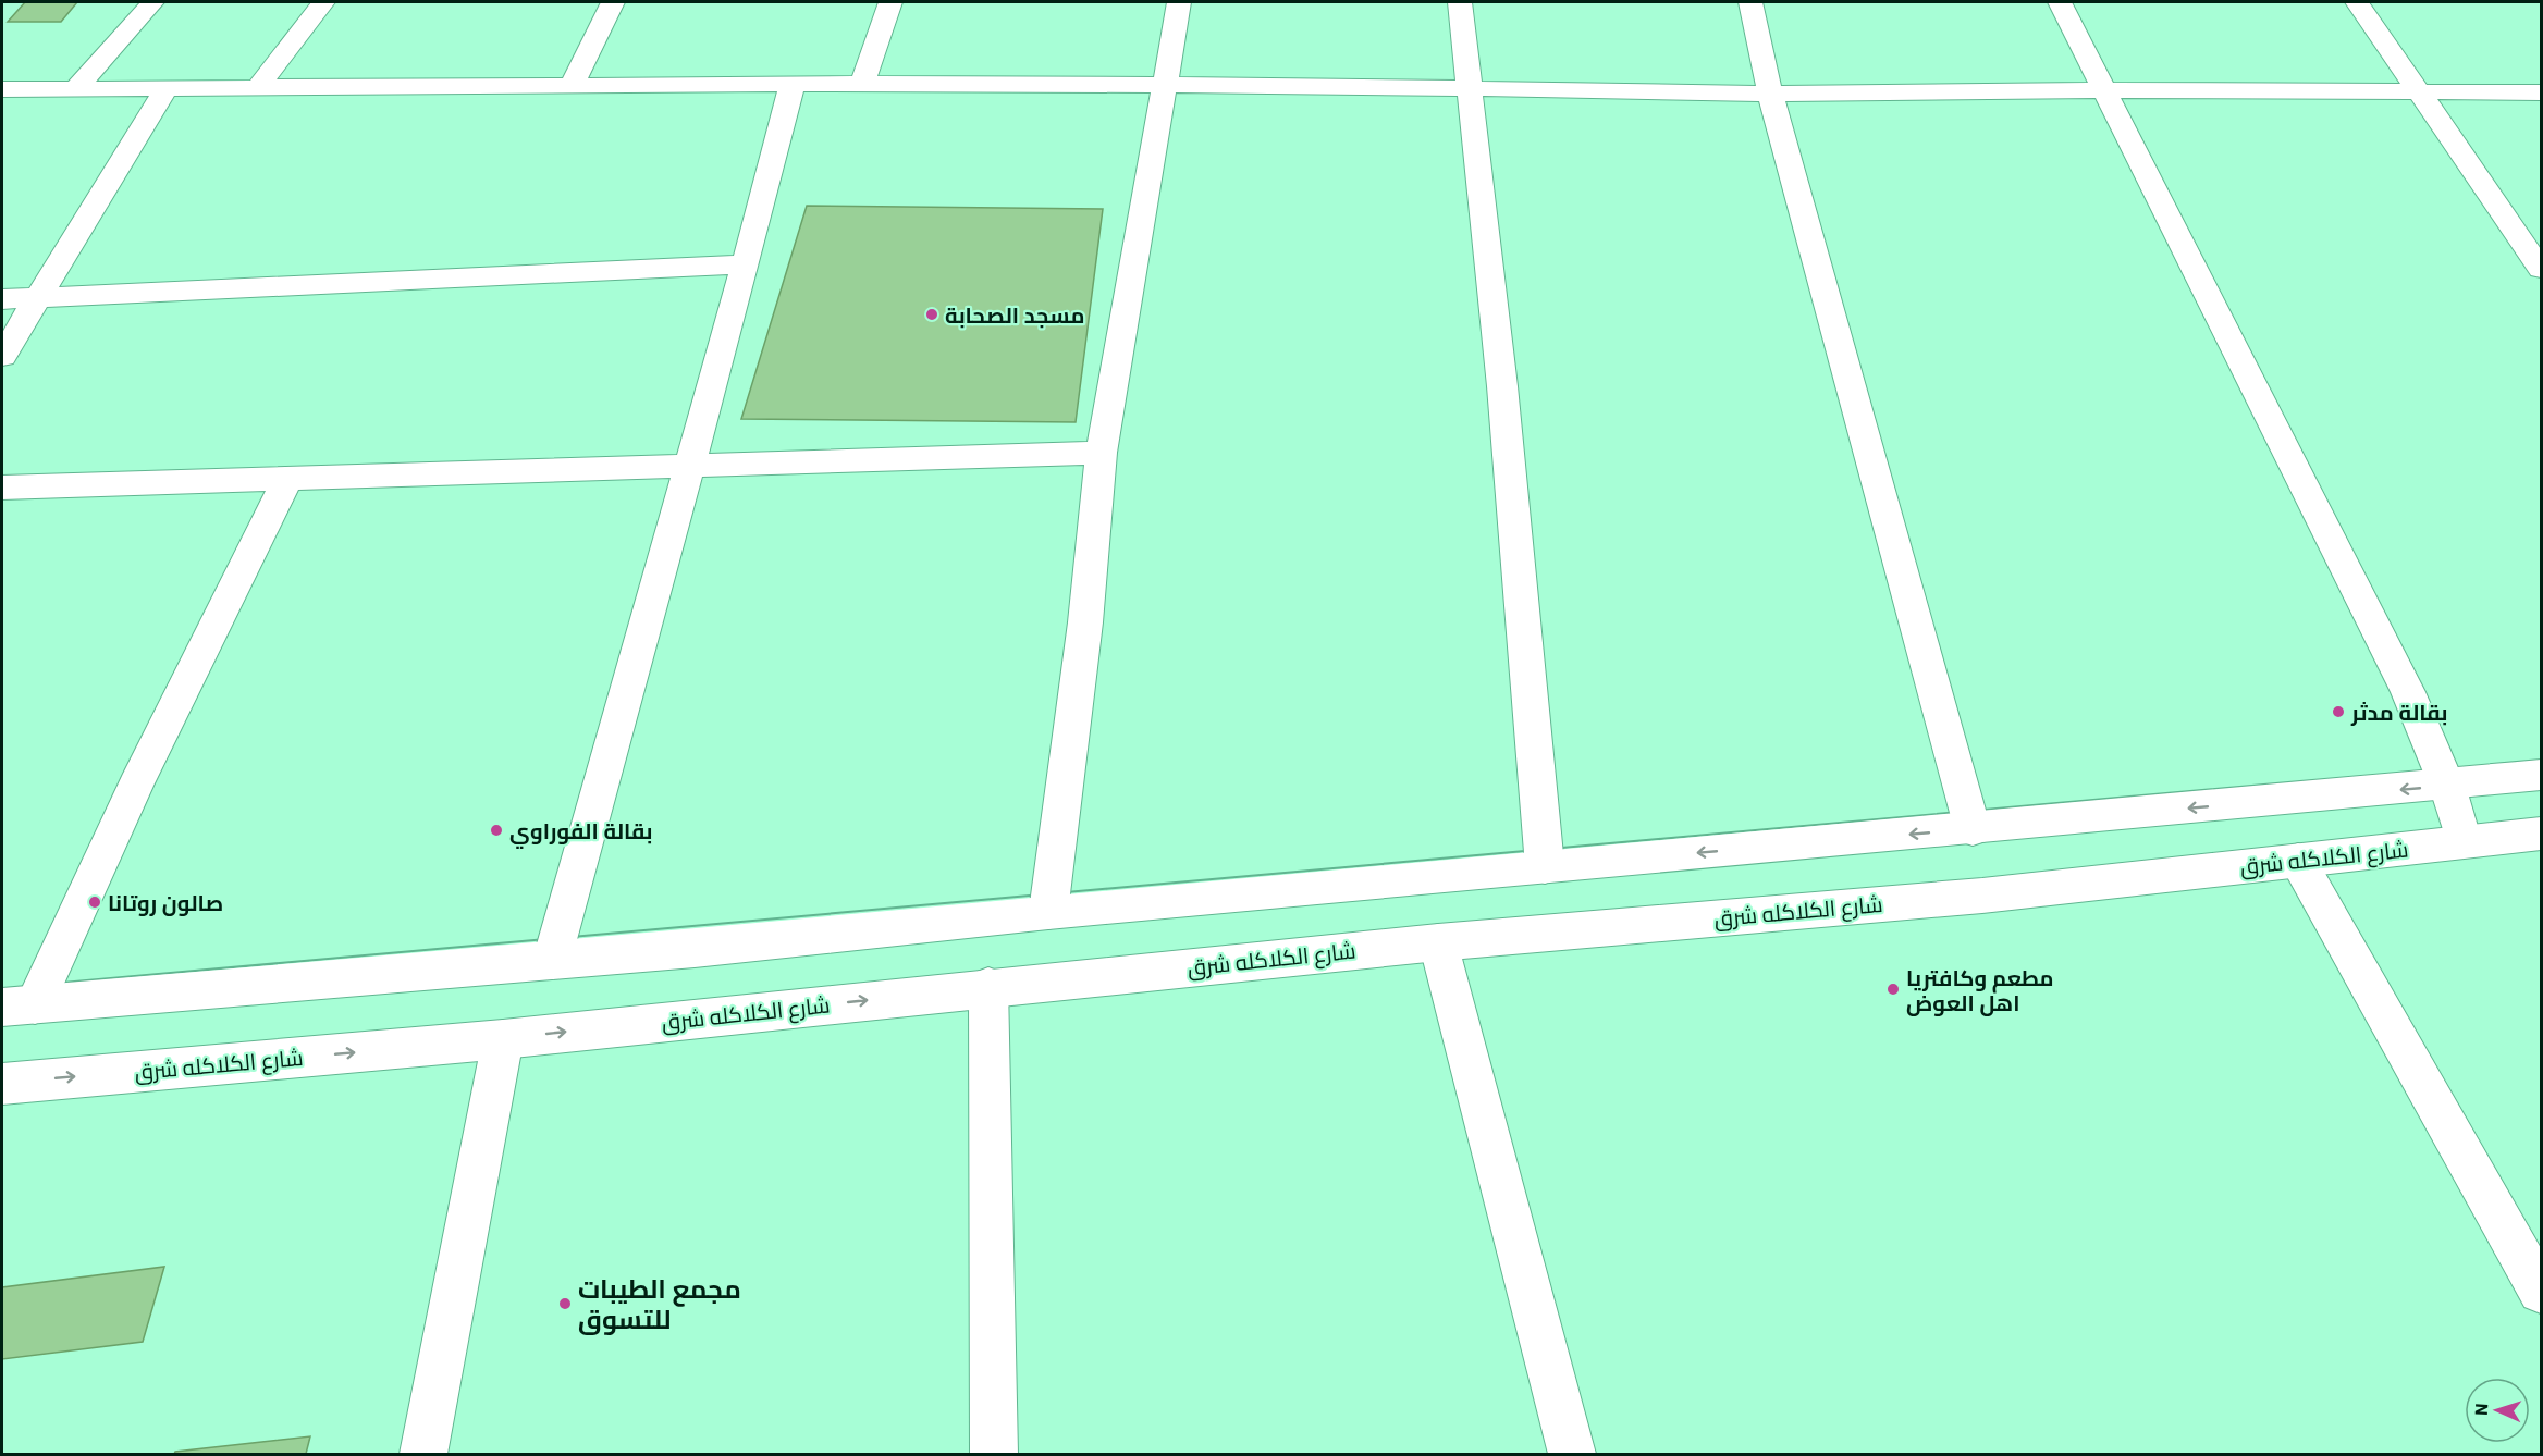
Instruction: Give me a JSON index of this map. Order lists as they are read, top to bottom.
{
  "streets": {
    "street": ["شارع الكلاكله شرق"]
  },
  "places": [
    "مسجد الصحابة",
    "بقالة مدثر",
    "بقالة الفوراوي",
    "صالون روتانا",
    "مطعم وكافتريا اهل العوض",
    "مجمع الطيبات للتسوق"
  ],
  "north": "left"
}
